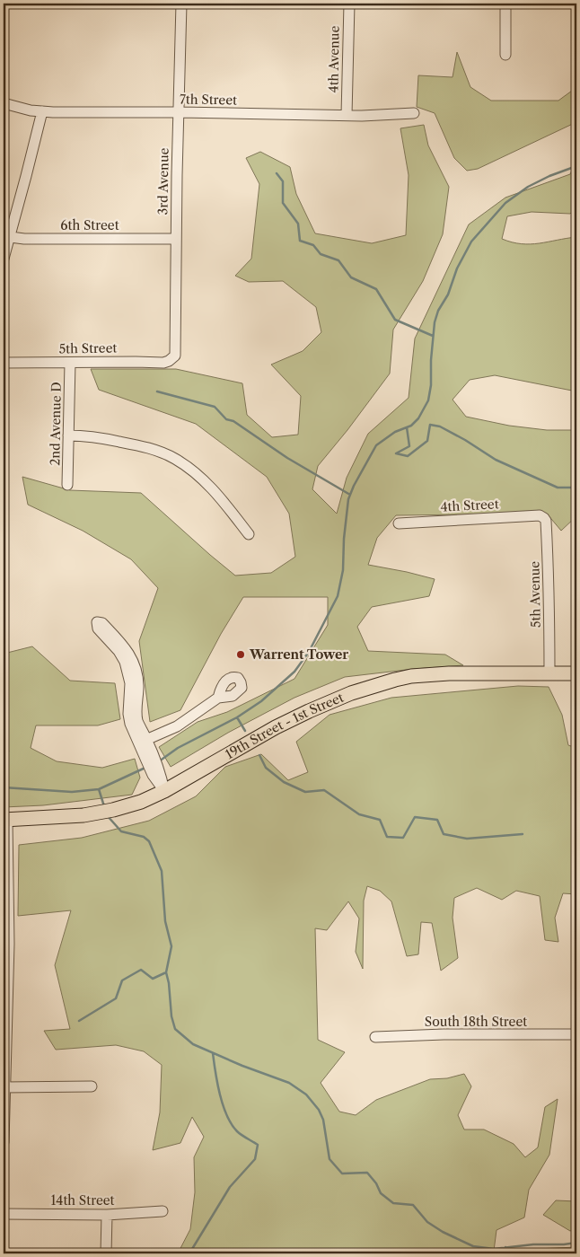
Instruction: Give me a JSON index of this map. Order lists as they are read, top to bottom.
{
  "streets": {
    "main road": ["19th Street - 1st Street"],
    "street": [
      "4th Avenue",
      "7th Street",
      "3rd Avenue",
      "6th Street",
      "5th Street",
      "2nd Avenue D",
      "4th Street",
      "5th Avenue",
      "South 18th Street",
      "14th Street"
    ]
  },
  "crossings": [
    ["4th Avenue", "7th Street"],
    ["7th Street", "3rd Avenue"],
    ["3rd Avenue", "6th Street"],
    ["3rd Avenue", "5th Street"],
    ["5th Street", "2nd Avenue D"],
    ["4th Street", "5th Avenue"],
    ["5th Avenue", "19th Street - 1st Street"]
  ],
  "places": ["Warrent Tower"]
}
